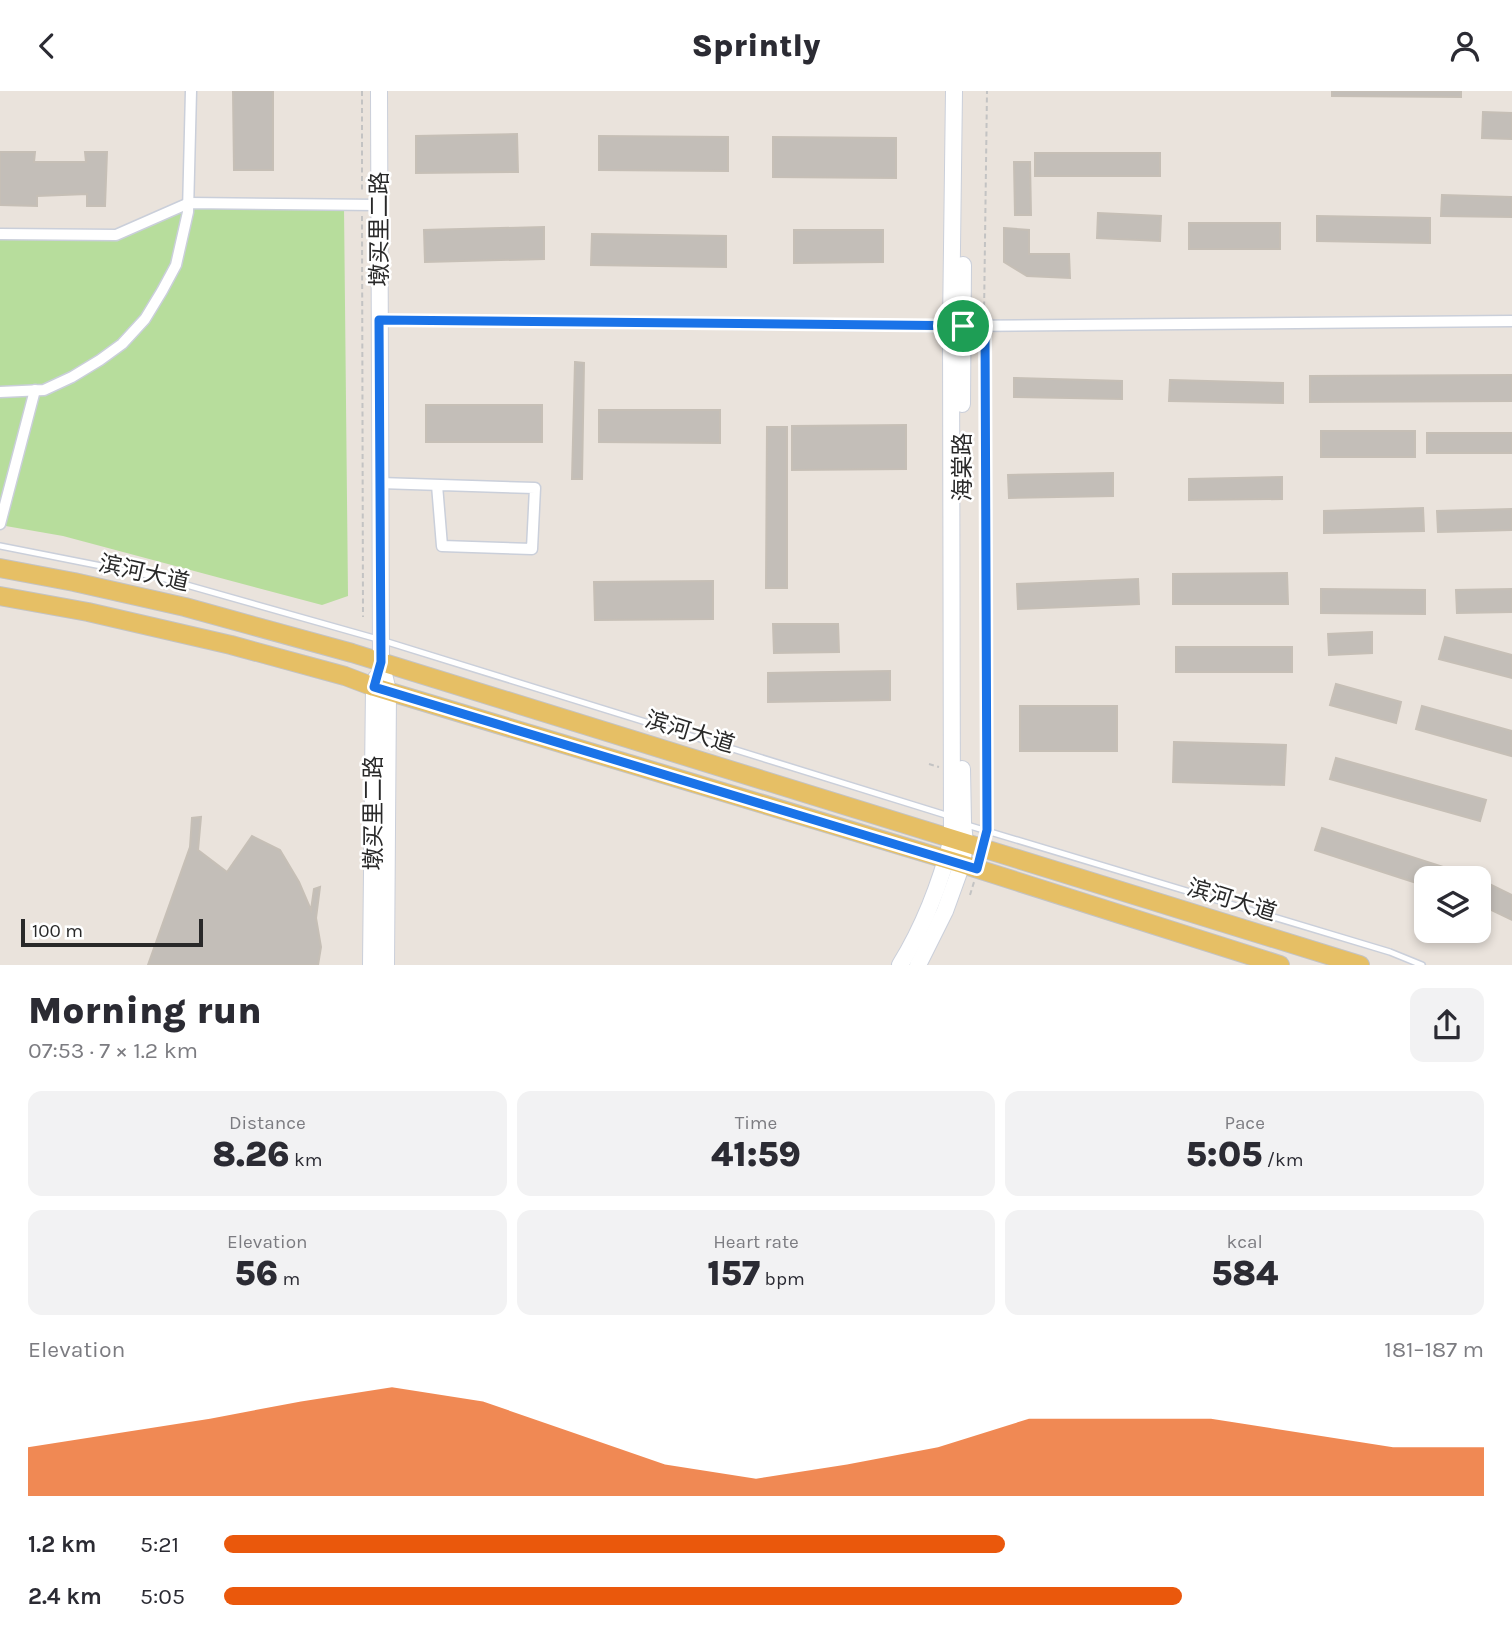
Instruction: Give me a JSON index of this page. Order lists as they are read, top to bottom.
{
  "streets": {
    "main road": ["滨河大道"],
    "street": ["墩买里二路", "海棠路"]
  },
  "crossings": [
    ["墩买里二路", "滨河大道"],
    ["海棠路", "滨河大道"]
  ],
  "scale_bar": "100 m",
  "page": {
    "header": "Sprintly",
    "scale": "100 m",
    "heading": ["Morning run", "07:53 · 7 × 1.2 km"],
    "stats": [
      ["Distance", "8.26 km"],
      ["Time", "41:59"],
      ["Pace", "5:05 /km"],
      ["Elevation", "56 m"],
      ["Heart rate", "157 bpm"],
      ["kcal", "584"]
    ],
    "chart": ["Elevation", "181–187 m"],
    "list": [
      {
        "name": "1.2 km",
        "note": "5:21"
      },
      {
        "name": "2.4 km",
        "note": "5:05"
      }
    ]
  }
}
